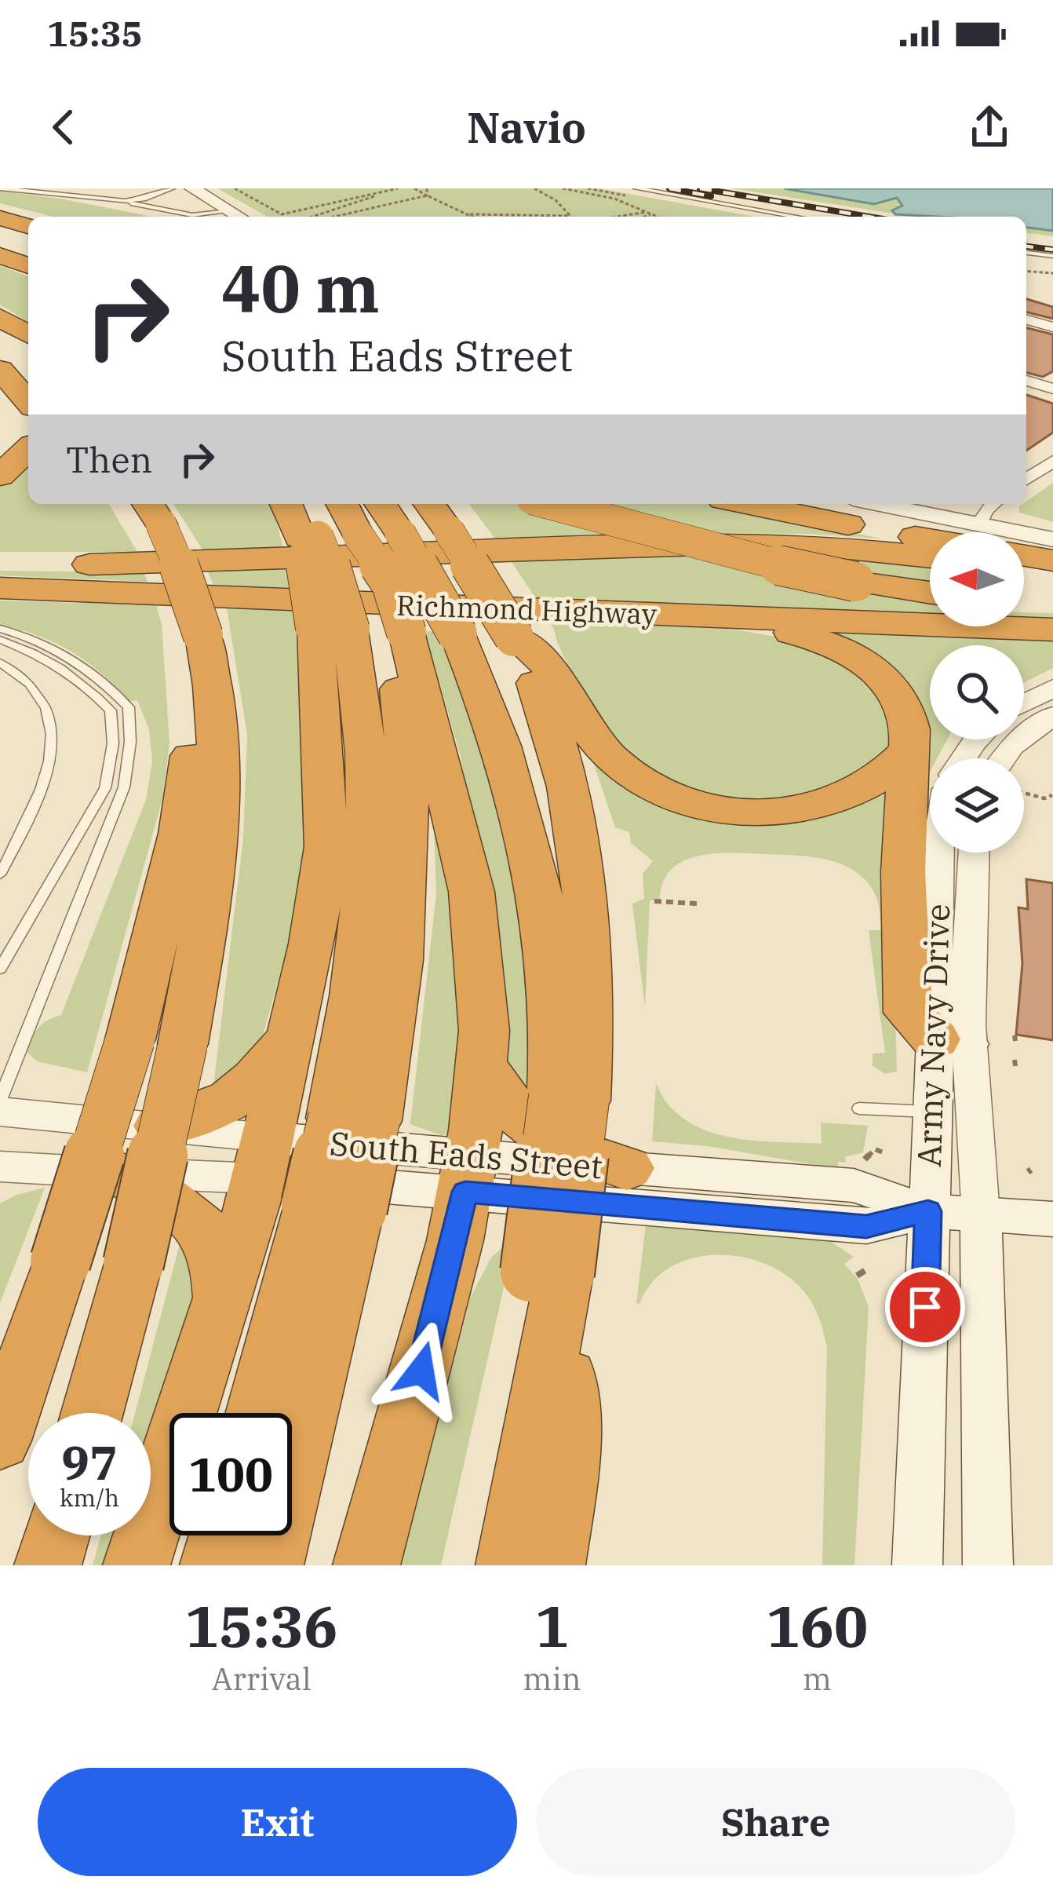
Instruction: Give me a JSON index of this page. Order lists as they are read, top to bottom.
{
  "streets": {
    "highway": ["Richmond Highway"],
    "main road": ["Army Navy Drive", "South Eads Street"]
  },
  "crossings": [
    ["Army Navy Drive", "South Eads Street"]
  ],
  "north": "left",
  "page": {
    "status": "15:35",
    "header": "Navio",
    "turn": ["40 m", "South Eads Street"],
    "then": "Then",
    "speed": "97 km/h",
    "limit": "100",
    "eta": [
      "15:36",
      "Arrival",
      "1",
      "min",
      "160",
      "m"
    ],
    "buttons": ["Exit", "Share"]
  }
}
